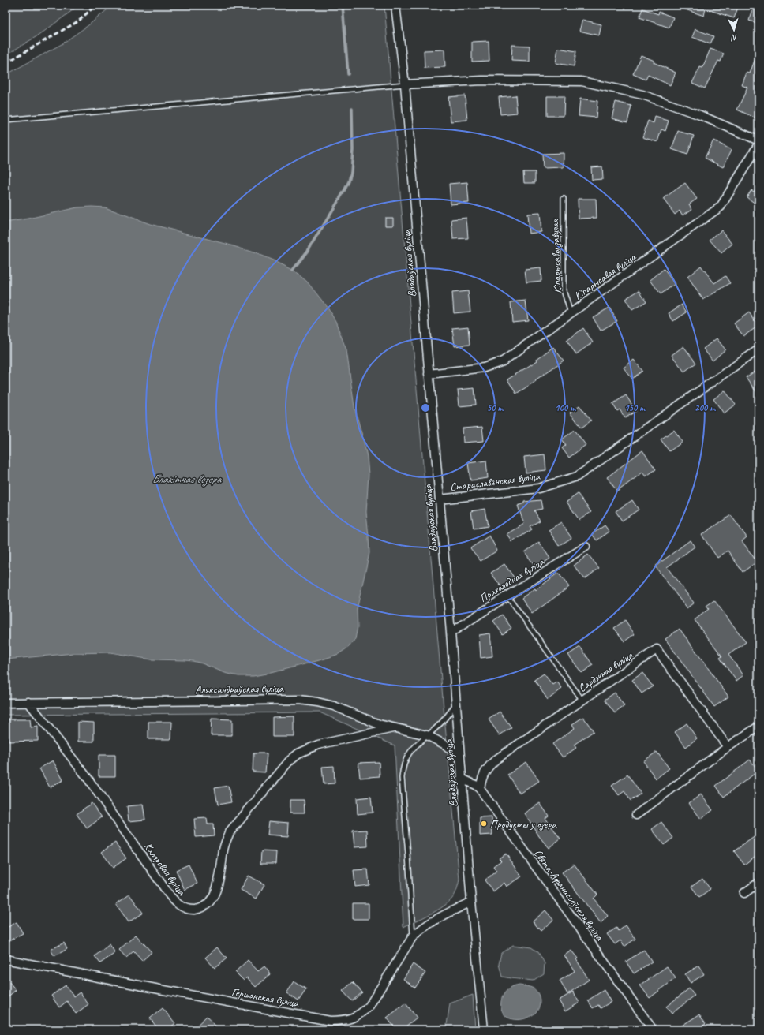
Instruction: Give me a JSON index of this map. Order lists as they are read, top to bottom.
{
  "streets": {
    "street": [
      "Владаўская вуліца",
      "Кіпарысавая вуліца",
      "Стараславянская вуліца",
      "Прахалодная вуліца",
      "Сардэчная вуліца",
      "Аляксандраўская вуліца",
      "Каляровая вуліца",
      "Свята-Афанасьеўская вуліца",
      "Гершонская вуліца"
    ],
    "lane": ["Кіпарысавы завулак"]
  },
  "crossings": [
    ["Кіпарысавы завулак", "Кіпарысавая вуліца"],
    ["Владаўская вуліца", "Кіпарысавая вуліца"],
    ["Владаўская вуліца", "Стараславянская вуліца"],
    ["Владаўская вуліца", "Прахалодная вуліца"],
    ["Владаўская вуліца", "Аляксандраўская вуліца"],
    ["Владаўская вуліца", "Свята-Афанасьеўская вуліца"],
    ["Владаўская вуліца", "Гершонская вуліца"],
    ["Сардэчная вуліца", "Свята-Афанасьеўская вуліца"],
    ["Аляксандраўская вуліца", "Каляровая вуліца"]
  ],
  "water": ["Блакітнае возера"],
  "places": ["Продукты у озера"],
  "north": "bottom",
  "rings": [
    "50 m",
    "100 m",
    "150 m",
    "200 m"
  ]
}
